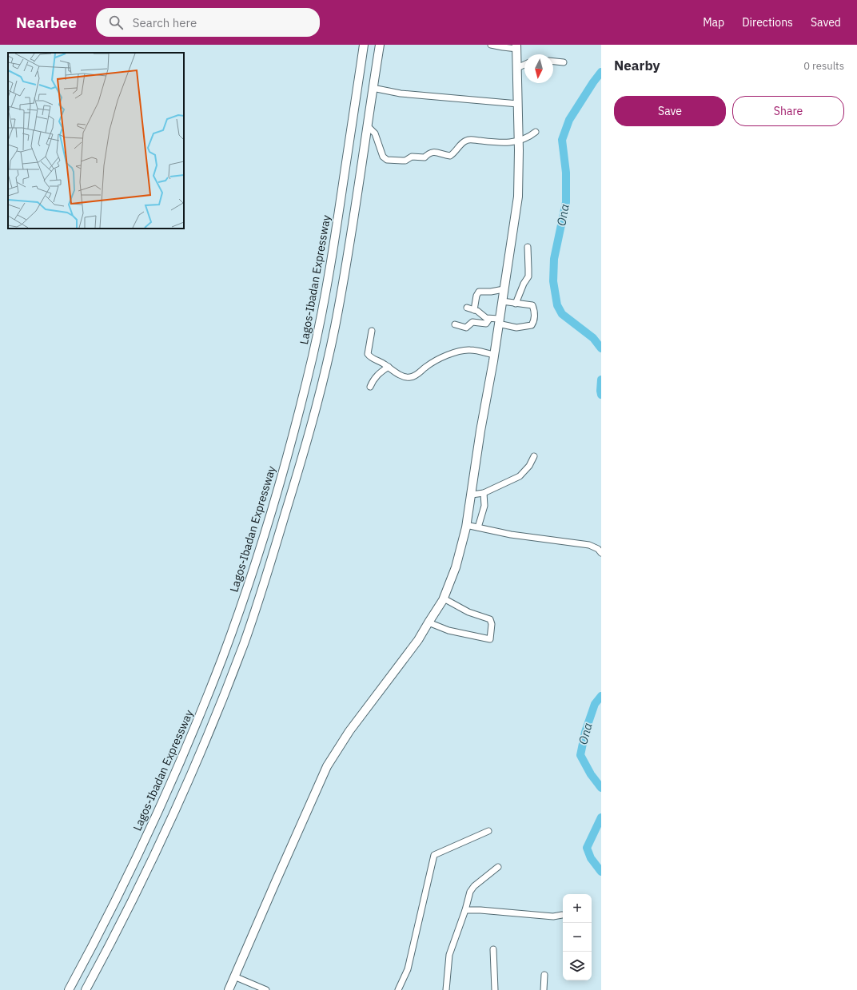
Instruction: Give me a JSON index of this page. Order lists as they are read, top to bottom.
{
  "streets": {
    "highway": ["Lagos-Ibadan Expressway"]
  },
  "water": ["Ona"],
  "north": "bottom",
  "page": {
    "header": "Nearbee",
    "search": "Search here",
    "nav": ["Map", "Directions", "Saved"],
    "heading": ["Nearby", "0 results"],
    "buttons": ["Save", "Share"],
    "map_buttons": ["+", "−"]
  }
}
